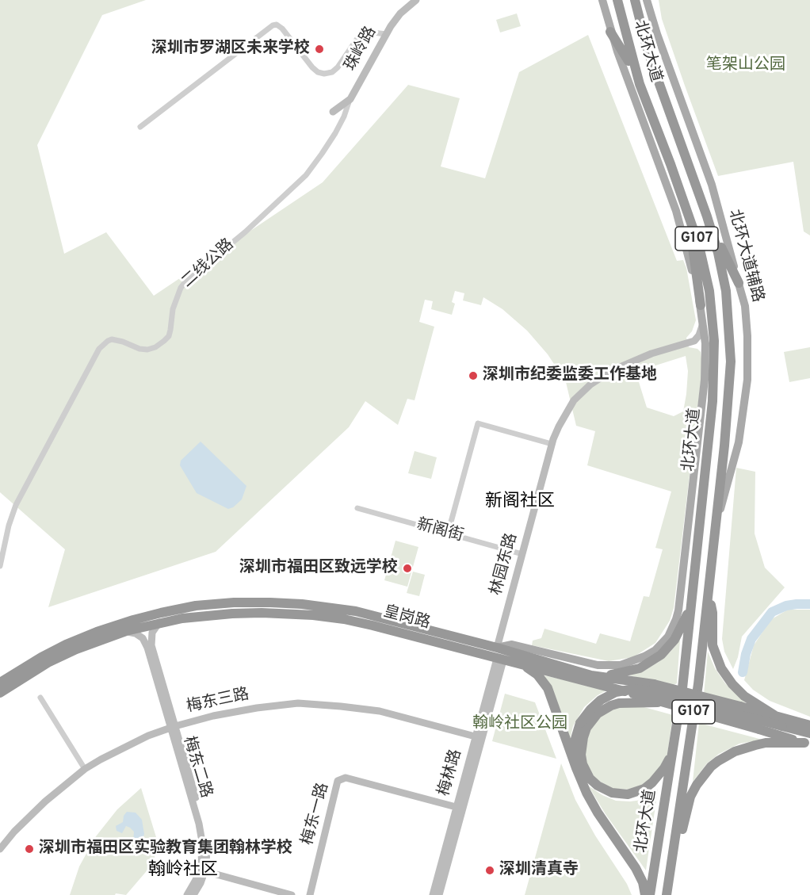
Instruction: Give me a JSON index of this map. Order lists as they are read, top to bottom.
{
  "streets": {
    "highway": ["北环大道", "G107", "皇岗路"],
    "main road": ["北环大道辅路"],
    "street": [
      "珠岭路",
      "二线公路",
      "新阁街",
      "林园东路",
      "梅东三路",
      "梅东二路",
      "梅林路",
      "梅东一路"
    ]
  },
  "crossings": [
    ["珠岭路", "二线公路"],
    ["北环大道", "北环大道辅路"],
    ["新阁街", "林园东路"],
    ["林园东路", "皇岗路"],
    ["皇岗路", "梅东二路"],
    ["皇岗路", "梅林路"],
    ["梅东三路", "梅东二路"],
    ["梅东三路", "梅林路"],
    ["梅林路", "梅东一路"]
  ],
  "districts": ["新阁社区", "翰岭社区"],
  "parks": ["笔架山公园", "翰岭社区公园"],
  "places": [
    "深圳市罗湖区未来学校",
    "深圳市纪委监委工作基地",
    "深圳市福田区致远学校",
    "深圳市福田区实验教育集团翰林学校",
    "深圳清真寺"
  ]
}
